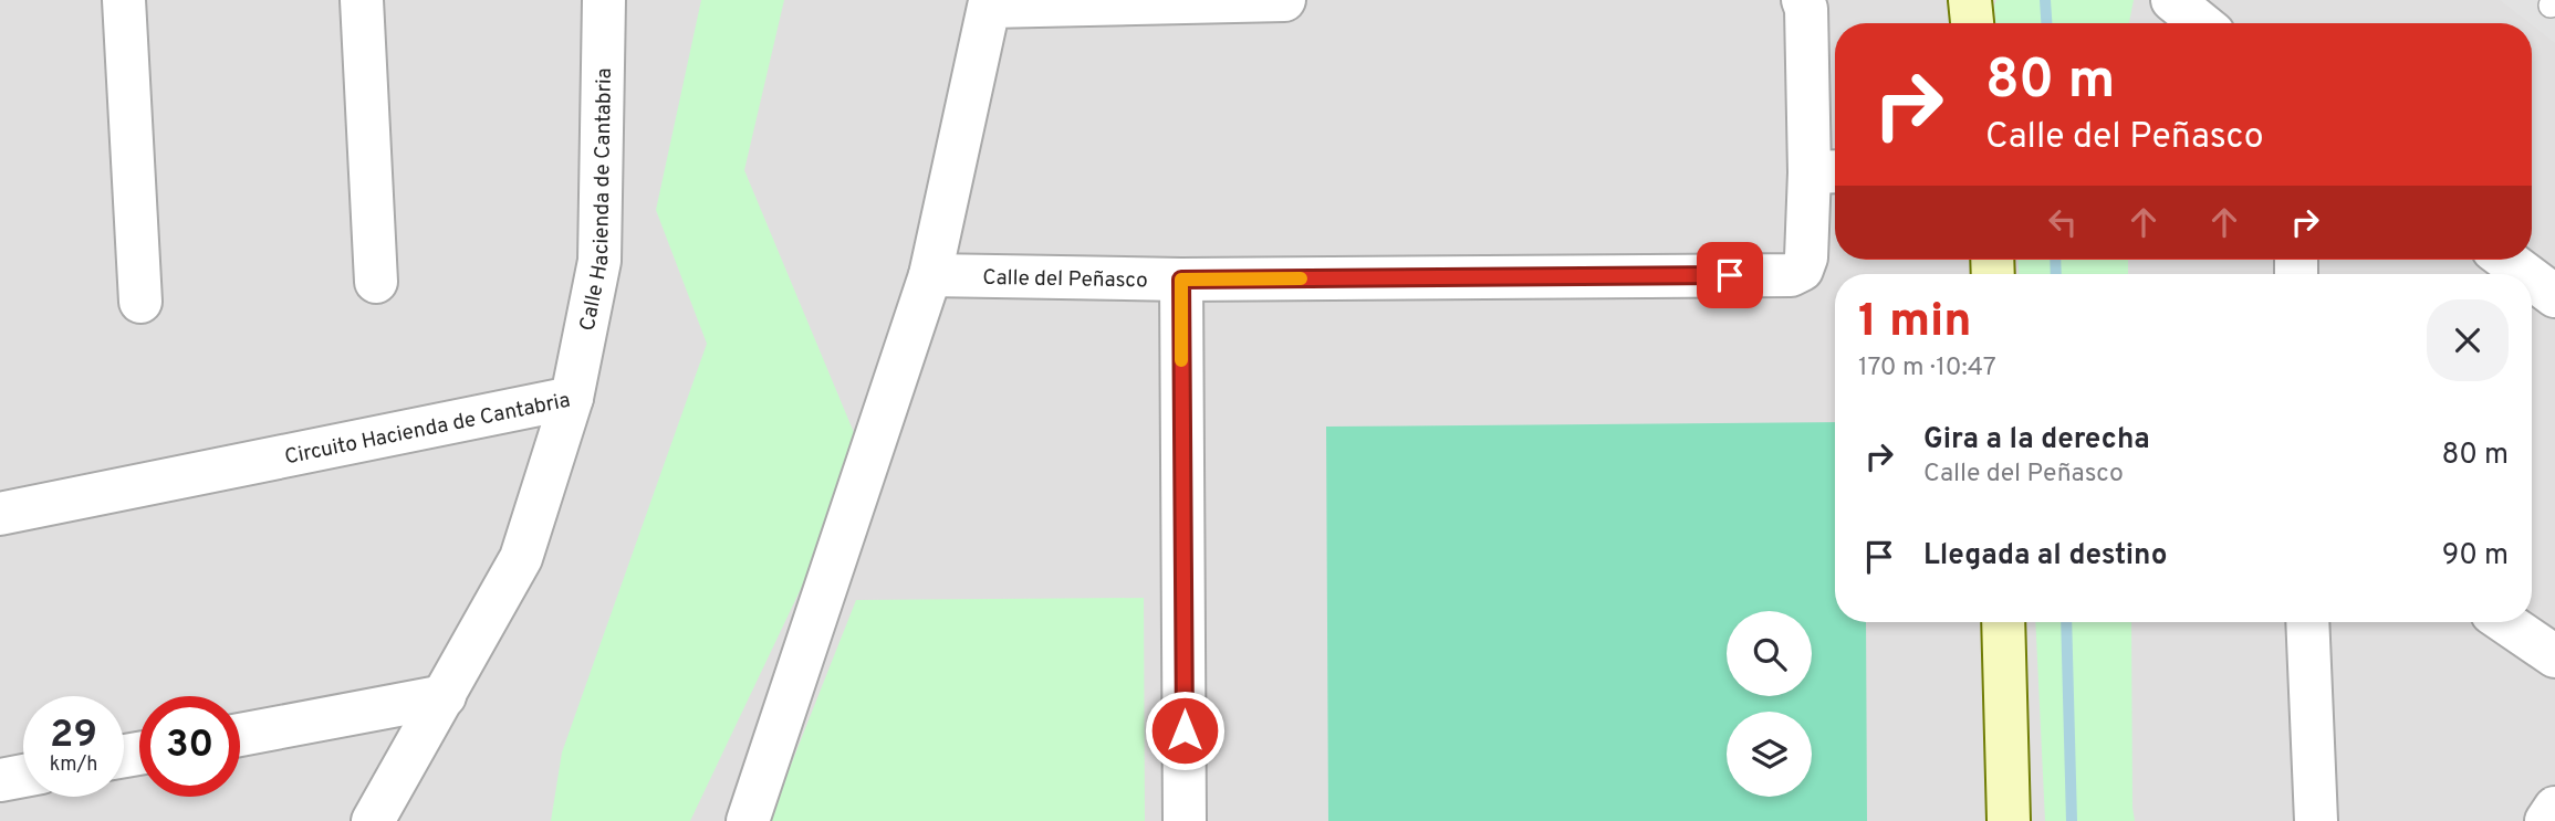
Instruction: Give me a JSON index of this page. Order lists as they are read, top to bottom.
{
  "streets": {
    "street": ["Calle Hacienda de Cantabria", "Calle del Peñasco", "Circuito Hacienda de Cantabria"]
  },
  "crossings": [
    ["Calle Hacienda de Cantabria", "Circuito Hacienda de Cantabria"]
  ],
  "page": {
    "turn": ["80 m", "Calle del Peñasco"],
    "heading": ["1 min", "170 m · 10:47"],
    "list": [
      {
        "name": "Gira a la derecha",
        "note": "Calle del Peñasco",
        "value": "80 m"
      },
      {
        "name": "Llegada al destino",
        "value": "90 m"
      }
    ],
    "speed": "29 km/h",
    "limit": "30"
  }
}
